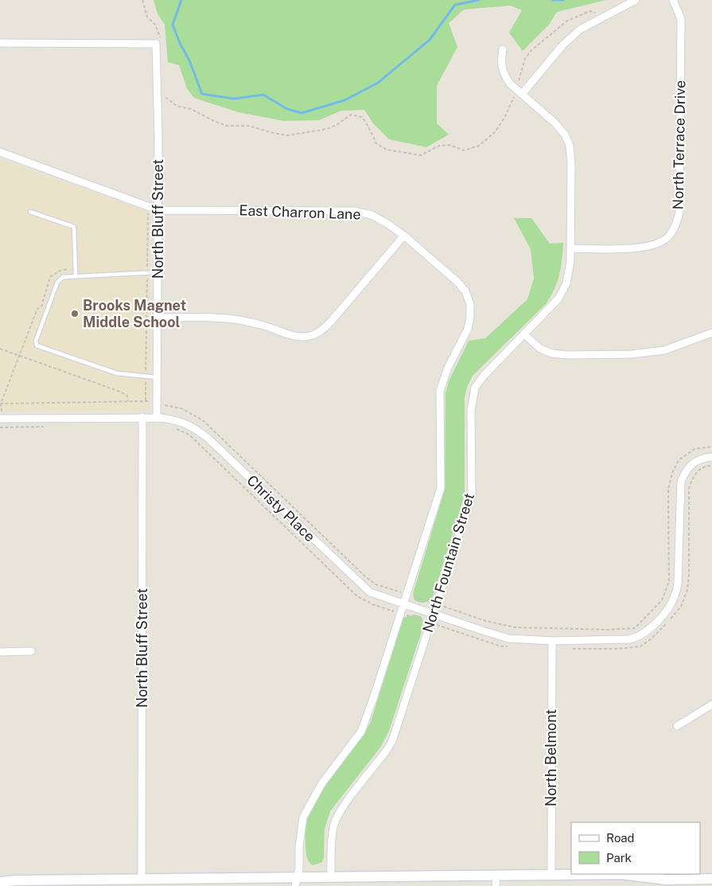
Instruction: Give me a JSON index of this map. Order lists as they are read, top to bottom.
{
  "streets": {
    "street": [
      "North Terrace Drive",
      "East Charron Lane",
      "North Bluff Street",
      "Christy Place",
      "North Fountain Street",
      "North Belmont"
    ]
  },
  "crossings": [
    ["North Terrace Drive", "North Fountain Street"],
    ["East Charron Lane", "North Bluff Street"],
    ["North Bluff Street", "Christy Place"],
    ["Christy Place", "North Fountain Street"],
    ["Christy Place", "North Belmont"]
  ],
  "places": ["Brooks Magnet Middle School"],
  "legend": ["Road", "Park"]
}
